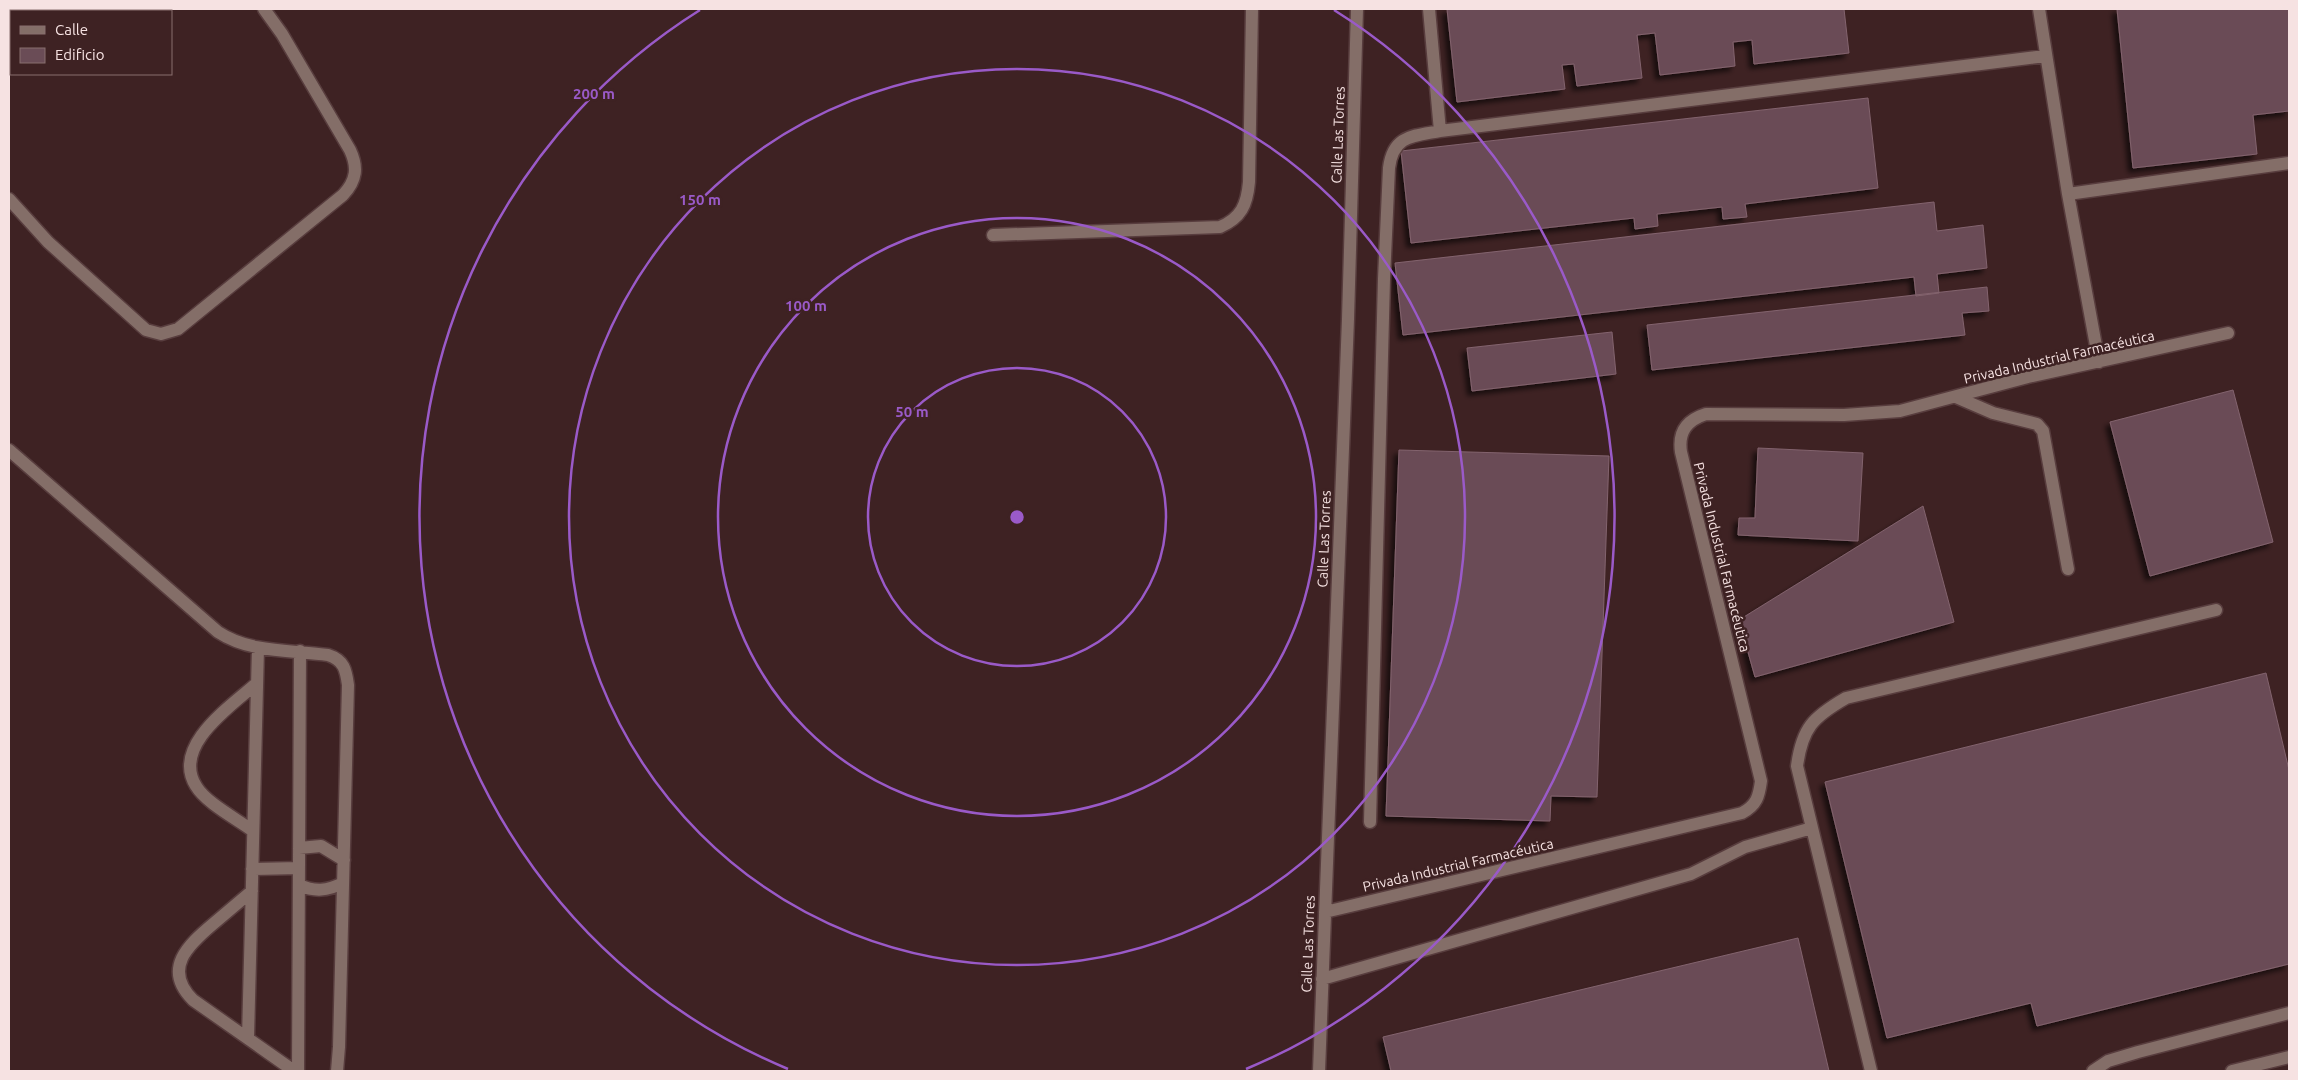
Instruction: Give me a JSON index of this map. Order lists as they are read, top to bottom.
{
  "streets": {
    "street": ["Calle Las Torres", "Privada Industrial Farmacéutica"]
  },
  "crossings": [
    ["Calle Las Torres", "Privada Industrial Farmacéutica"]
  ],
  "legend": ["Calle", "Edificio"],
  "rings": [
    "200 m",
    "150 m",
    "100 m",
    "50 m"
  ]
}
